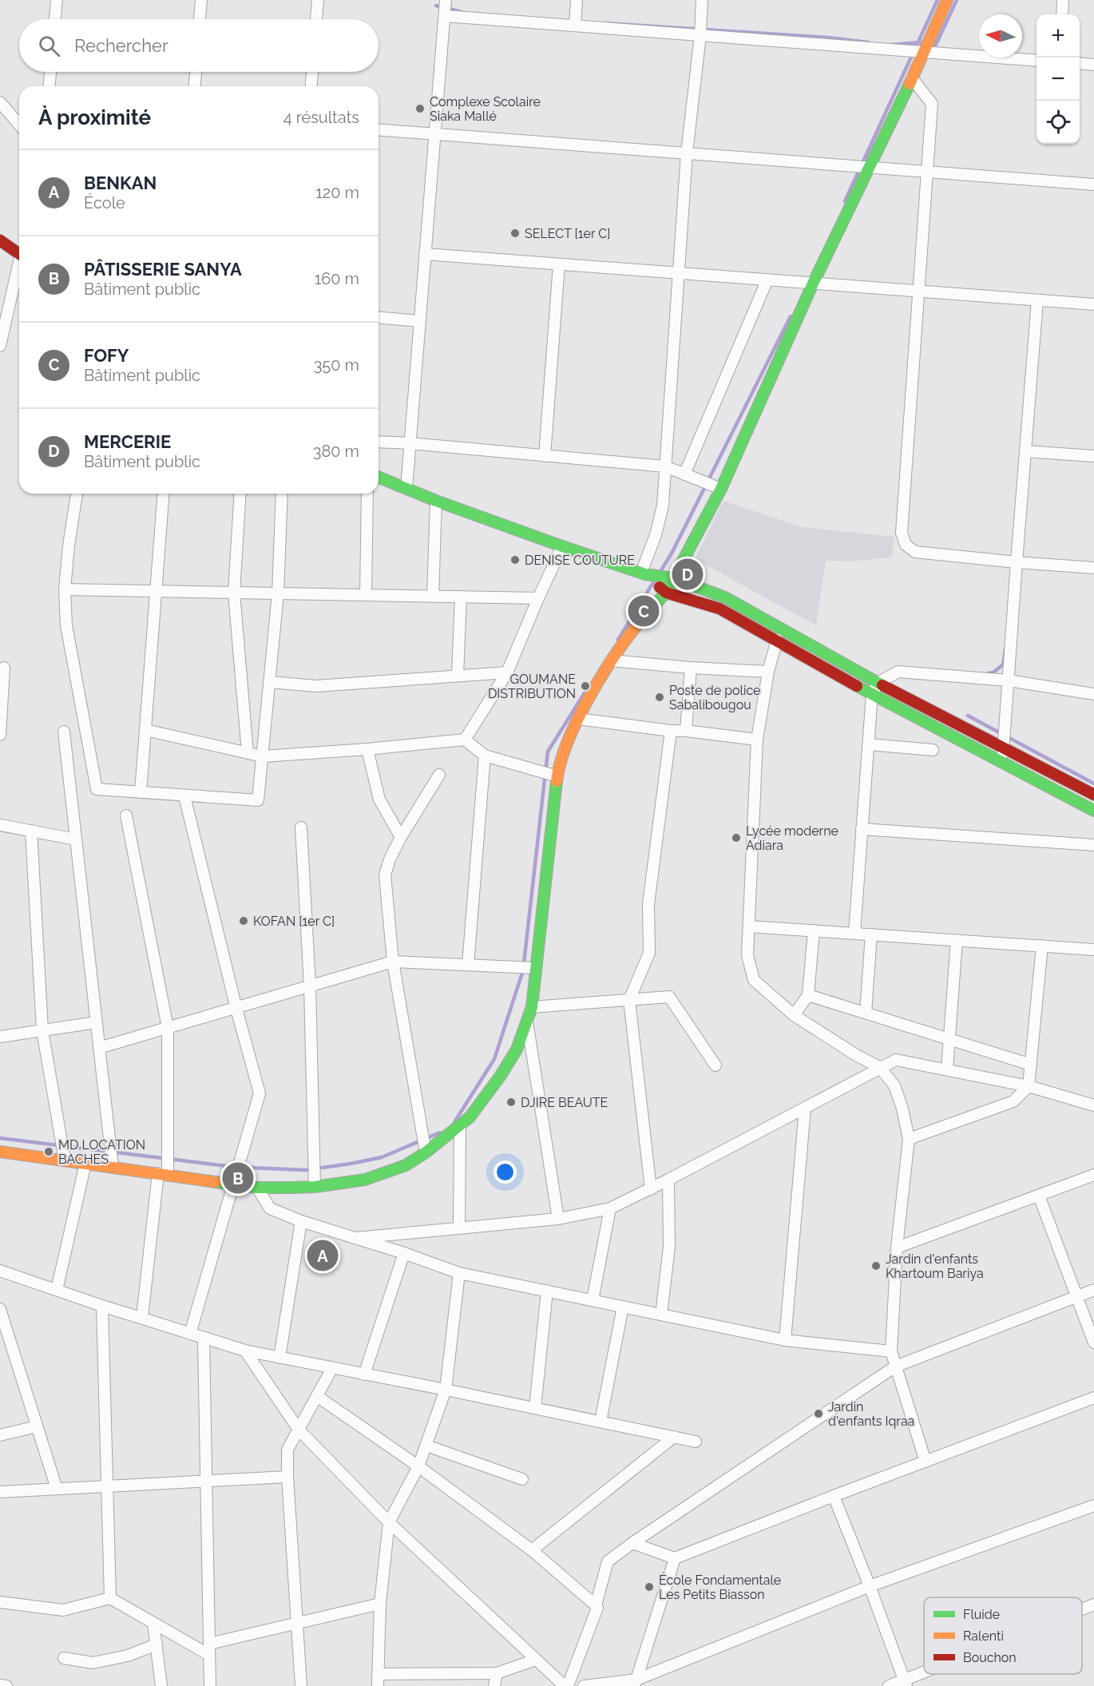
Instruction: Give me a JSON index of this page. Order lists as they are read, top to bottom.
{
  "places": [
    "Complexe Scolaire Siaka Mallé",
    "SELECT [1er C]",
    "DENISE COUTURE",
    "GOUMANE DISTRIBUTION",
    "Poste de police Sabalibougou",
    "Lycée moderne Adiara",
    "KOFAN [1er C]",
    "DJIRE BEAUTE",
    "MD LOCATION BACHES",
    "Jardin d'enfants Khartoum Bariya",
    "Jardin d'enfants Iqraa",
    "École Fondamentale Les Petits Biasson"
  ],
  "legend": ["Fluide", "Ralenti", "Bouchon"],
  "north": "left",
  "page": {
    "map_buttons": ["+", "−"],
    "search": "Rechercher",
    "heading": ["À proximité", "4 résultats"],
    "list": [
      {
        "mark": "A",
        "name": "BENKAN",
        "note": "École",
        "value": "120 m"
      },
      {
        "mark": "B",
        "name": "PÂTISSERIE SANYA",
        "note": "Bâtiment public",
        "value": "160 m"
      },
      {
        "mark": "C",
        "name": "FOFY",
        "note": "Bâtiment public",
        "value": "350 m"
      },
      {
        "mark": "D",
        "name": "MERCERIE",
        "note": "Bâtiment public",
        "value": "380 m"
      }
    ],
    "pins": [
      "D",
      "C",
      "B",
      "A"
    ]
  }
}
